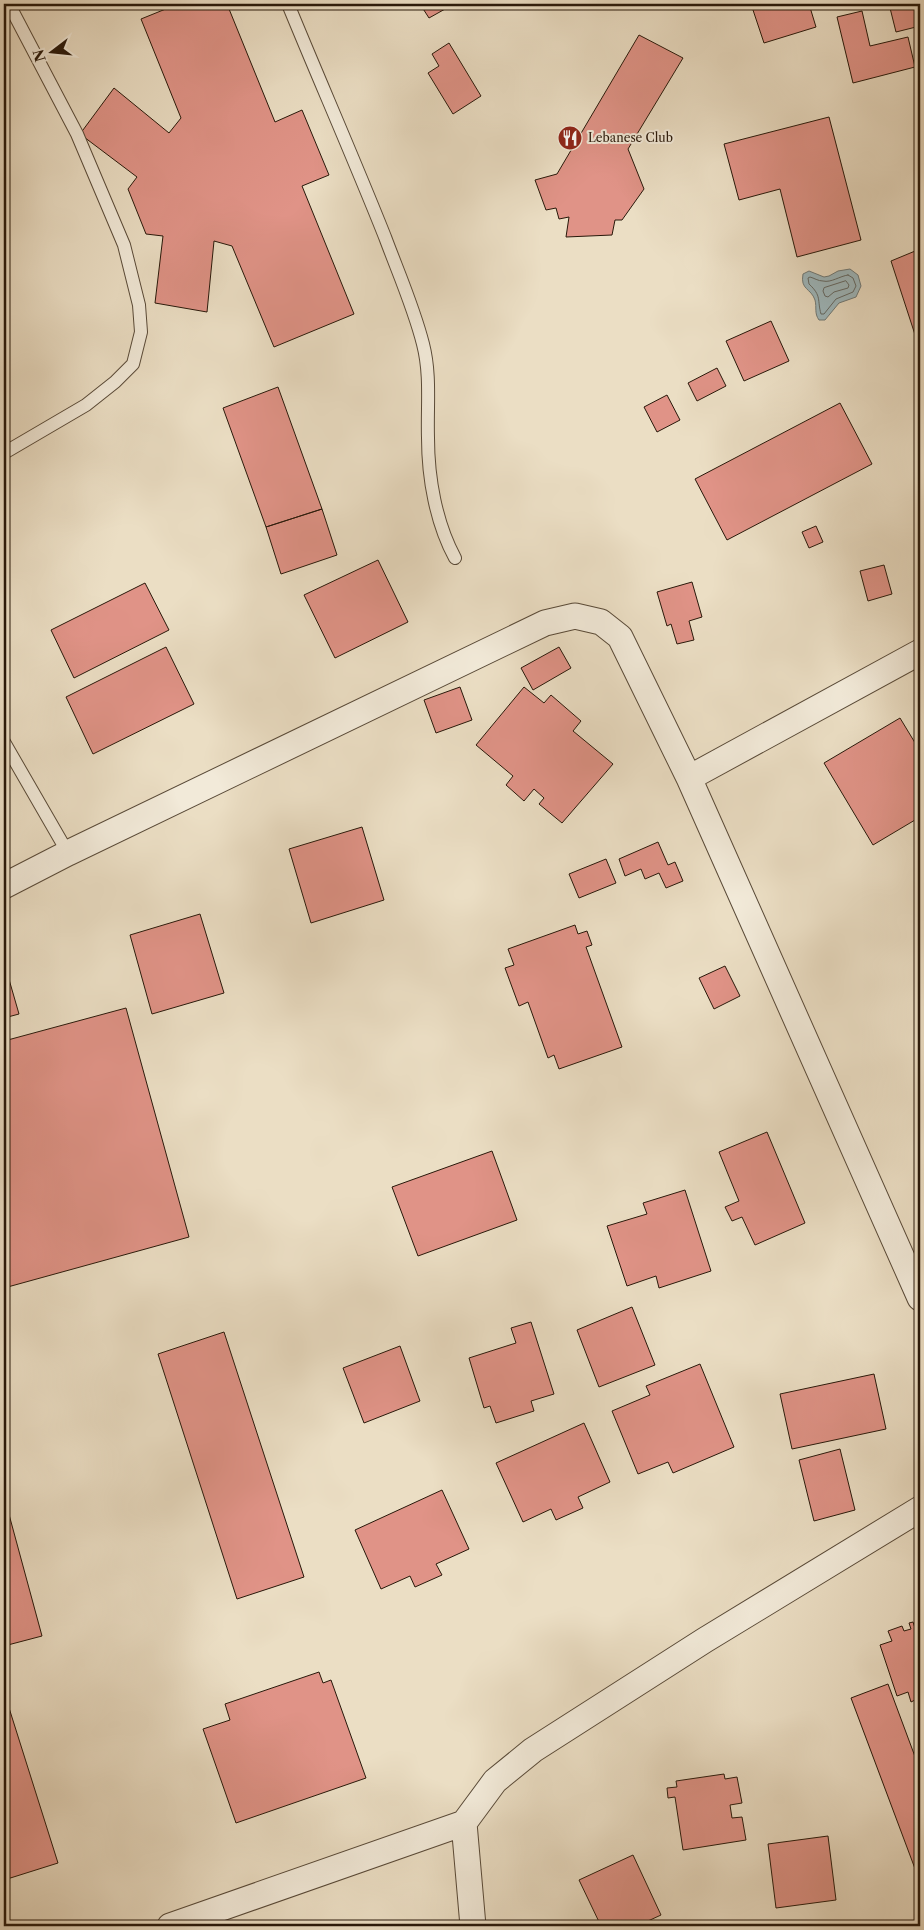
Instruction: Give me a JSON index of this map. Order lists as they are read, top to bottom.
{
  "places": {
    "restaurant": ["Lebanese Club"]
  },
  "north": "left"
}
